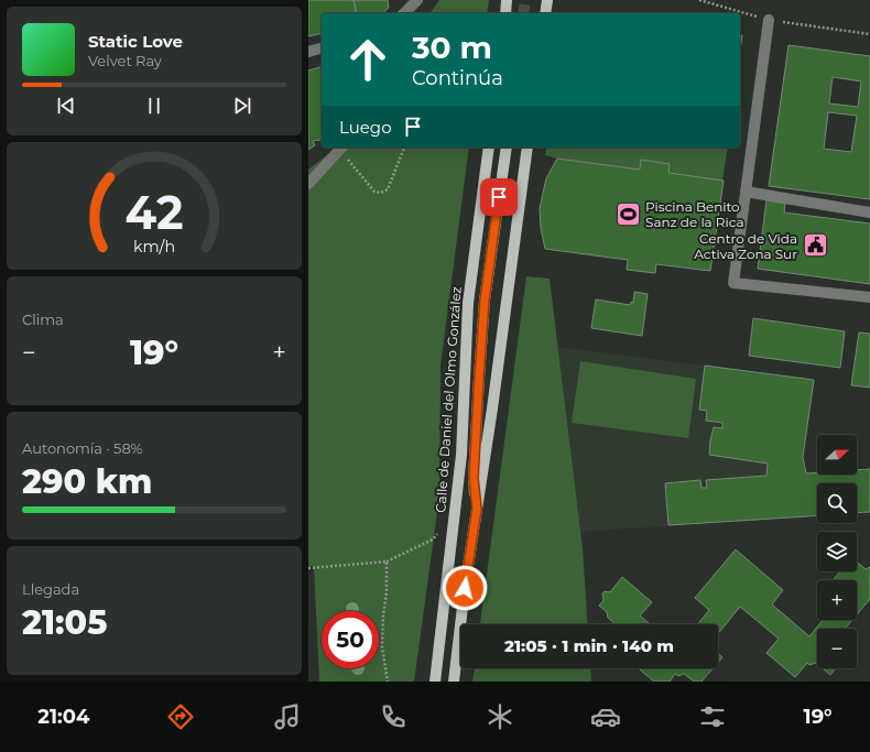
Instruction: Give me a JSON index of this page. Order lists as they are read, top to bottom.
{
  "streets": {
    "main road": ["Calle de Daniel del Olmo González"]
  },
  "places": {
    "sports": ["Piscina Benito Sanz de la Rica"],
    "public building": ["Centro de Vida Activa Zona Sur"]
  },
  "north": "right",
  "page": {
    "turn": ["30 m", "Continúa"],
    "song": ["Static Love", "Velvet Ray"],
    "then": "Luego",
    "tile": [
      "Clima",
      ["Autonomía · 58%", "290 km"],
      ["Llegada", "21:05"]
    ],
    "heat": ["−", "19°", "+"],
    "map_buttons": ["+", "−"],
    "limit": "50",
    "trip": "21:05 · 1 min · 140 m",
    "tabs": ["21:04", "19°"],
    "gauge": ["42", "km/h"]
  }
}
